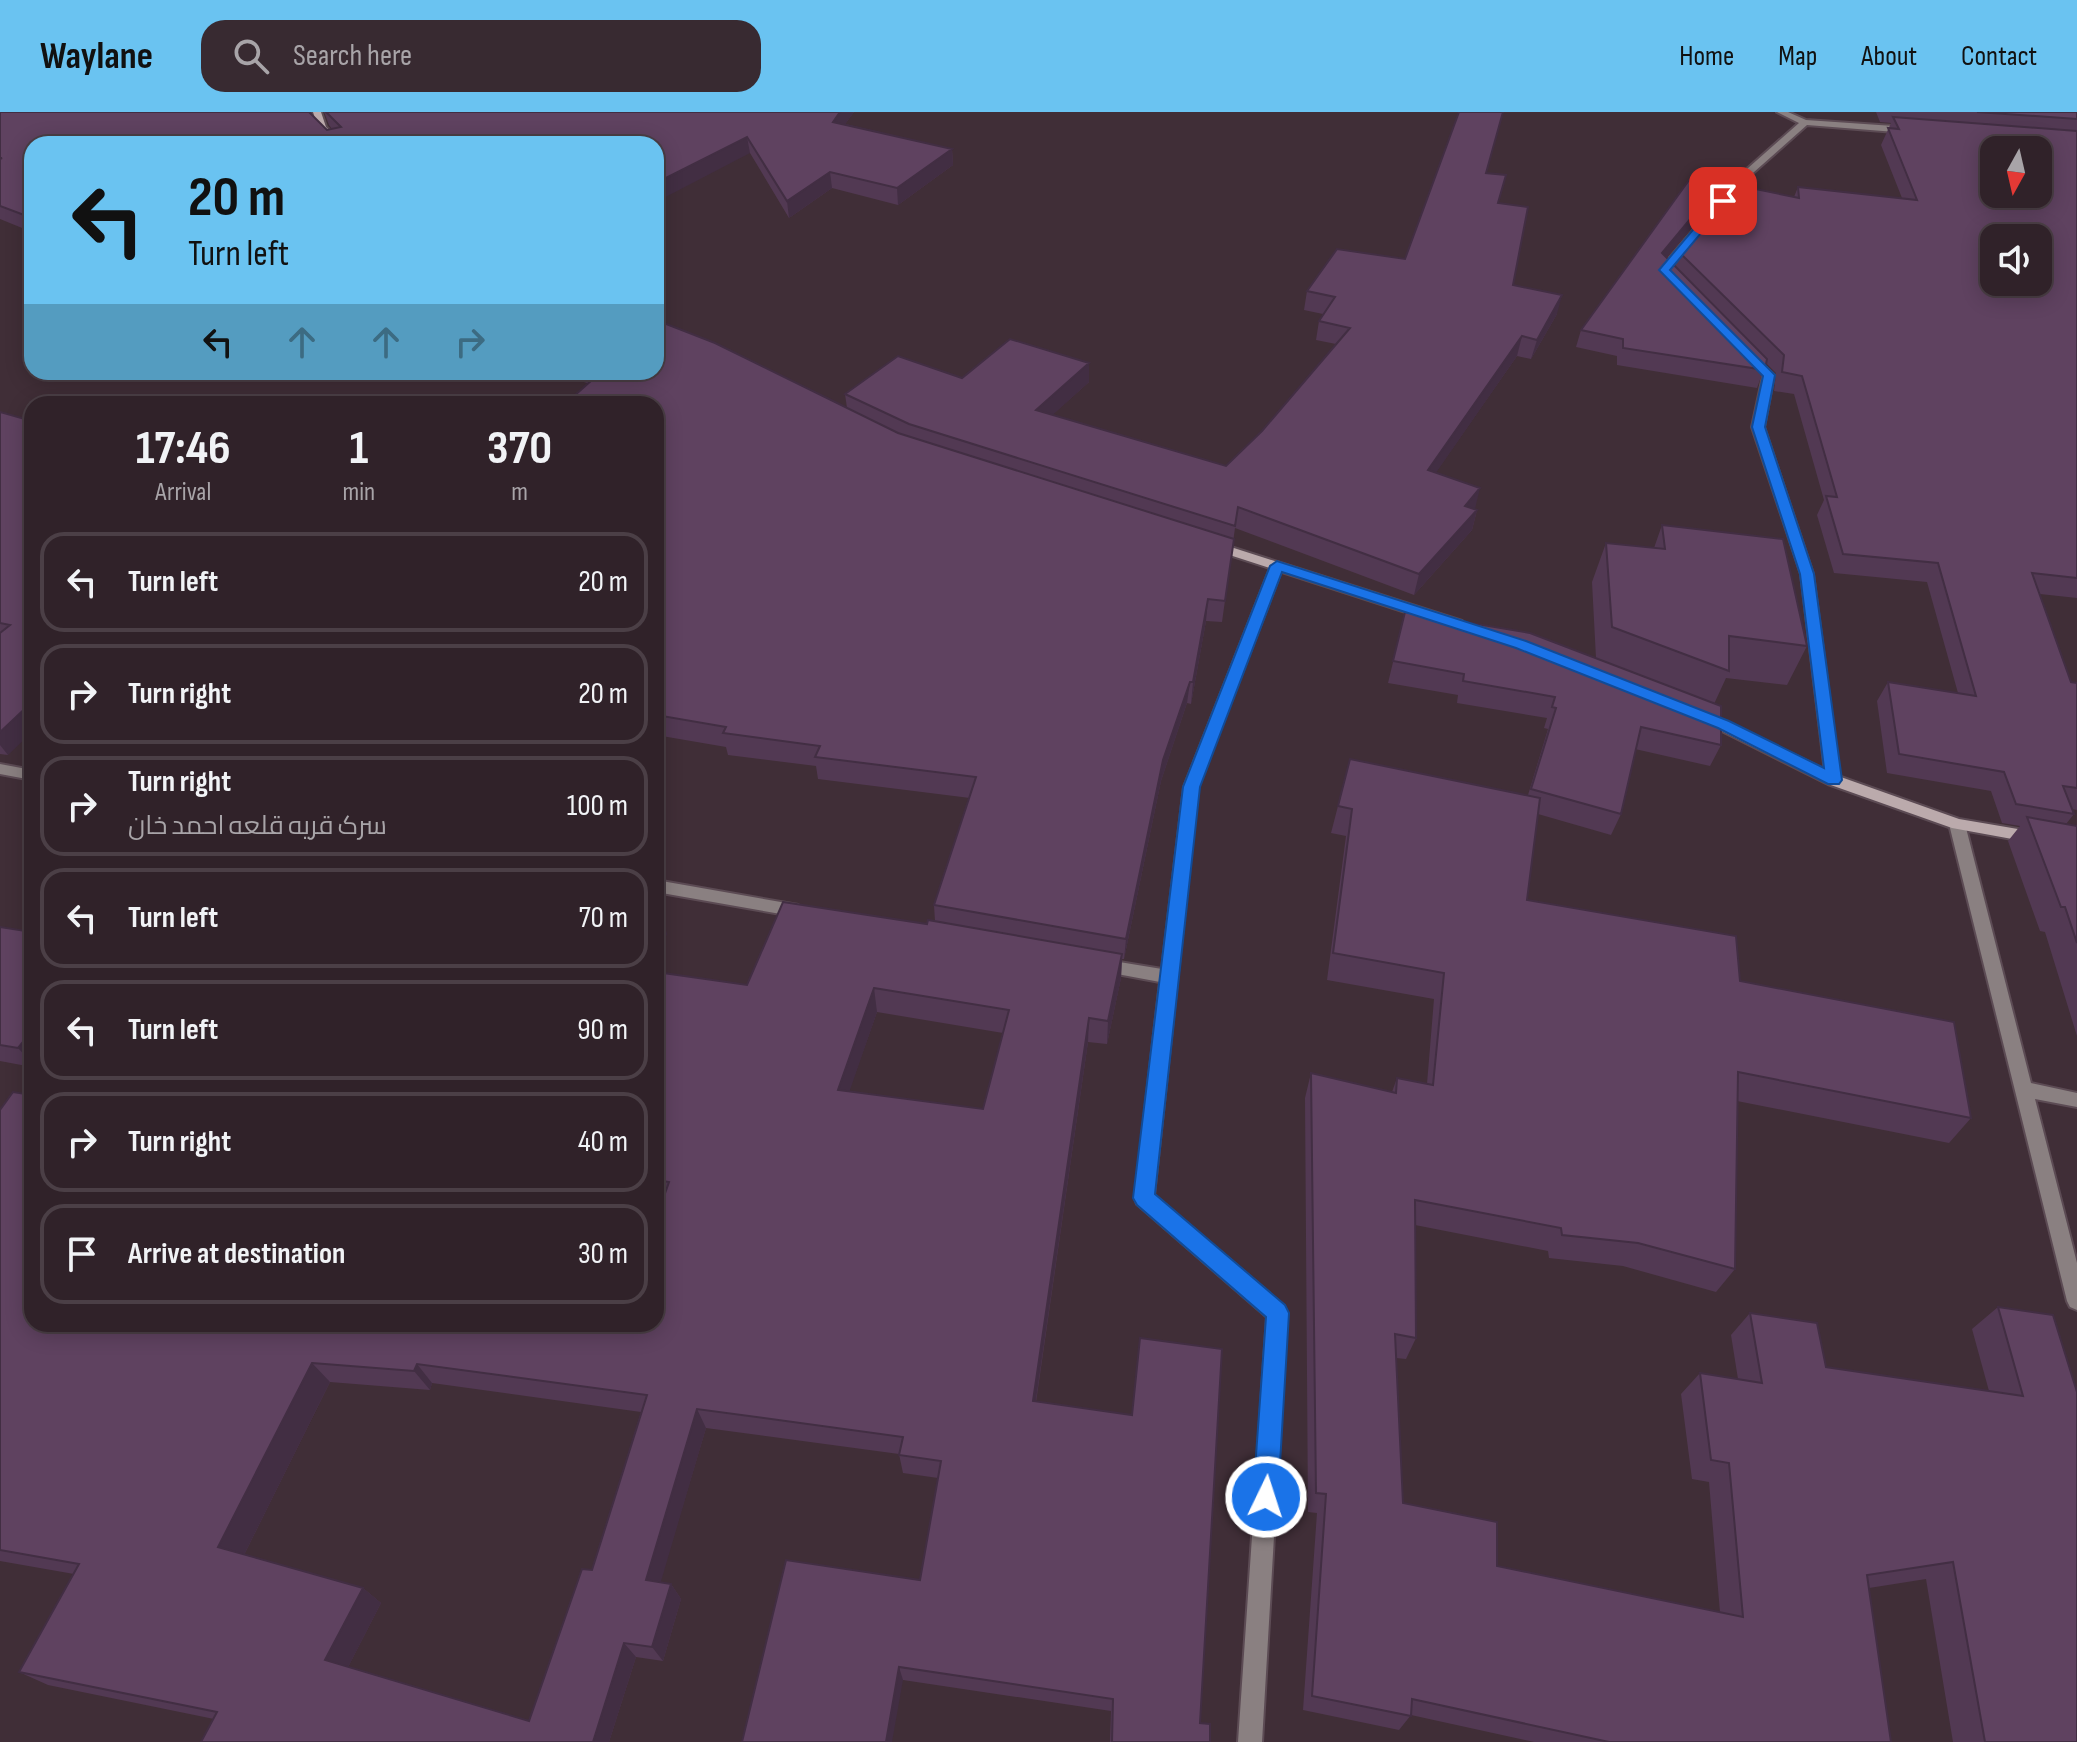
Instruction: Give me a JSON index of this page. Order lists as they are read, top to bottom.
{
  "north": "bottom",
  "page": {
    "header": "Waylane",
    "search": "Search here",
    "nav": [
      "Home",
      "Map",
      "About",
      "Contact"
    ],
    "turn": ["20 m", "Turn left"],
    "eta": [
      "17:46",
      "Arrival",
      "1",
      "min",
      "370",
      "m"
    ],
    "list": [
      {
        "name": "Turn left",
        "value": "20 m"
      },
      {
        "name": "Turn right",
        "value": "20 m"
      },
      {
        "name": "Turn right",
        "note": "سرک قریه قلعه احمد خان",
        "value": "100 m"
      },
      {
        "name": "Turn left",
        "value": "70 m"
      },
      {
        "name": "Turn left",
        "value": "90 m"
      },
      {
        "name": "Turn right",
        "value": "40 m"
      },
      {
        "name": "Arrive at destination",
        "value": "30 m"
      }
    ]
  }
}
